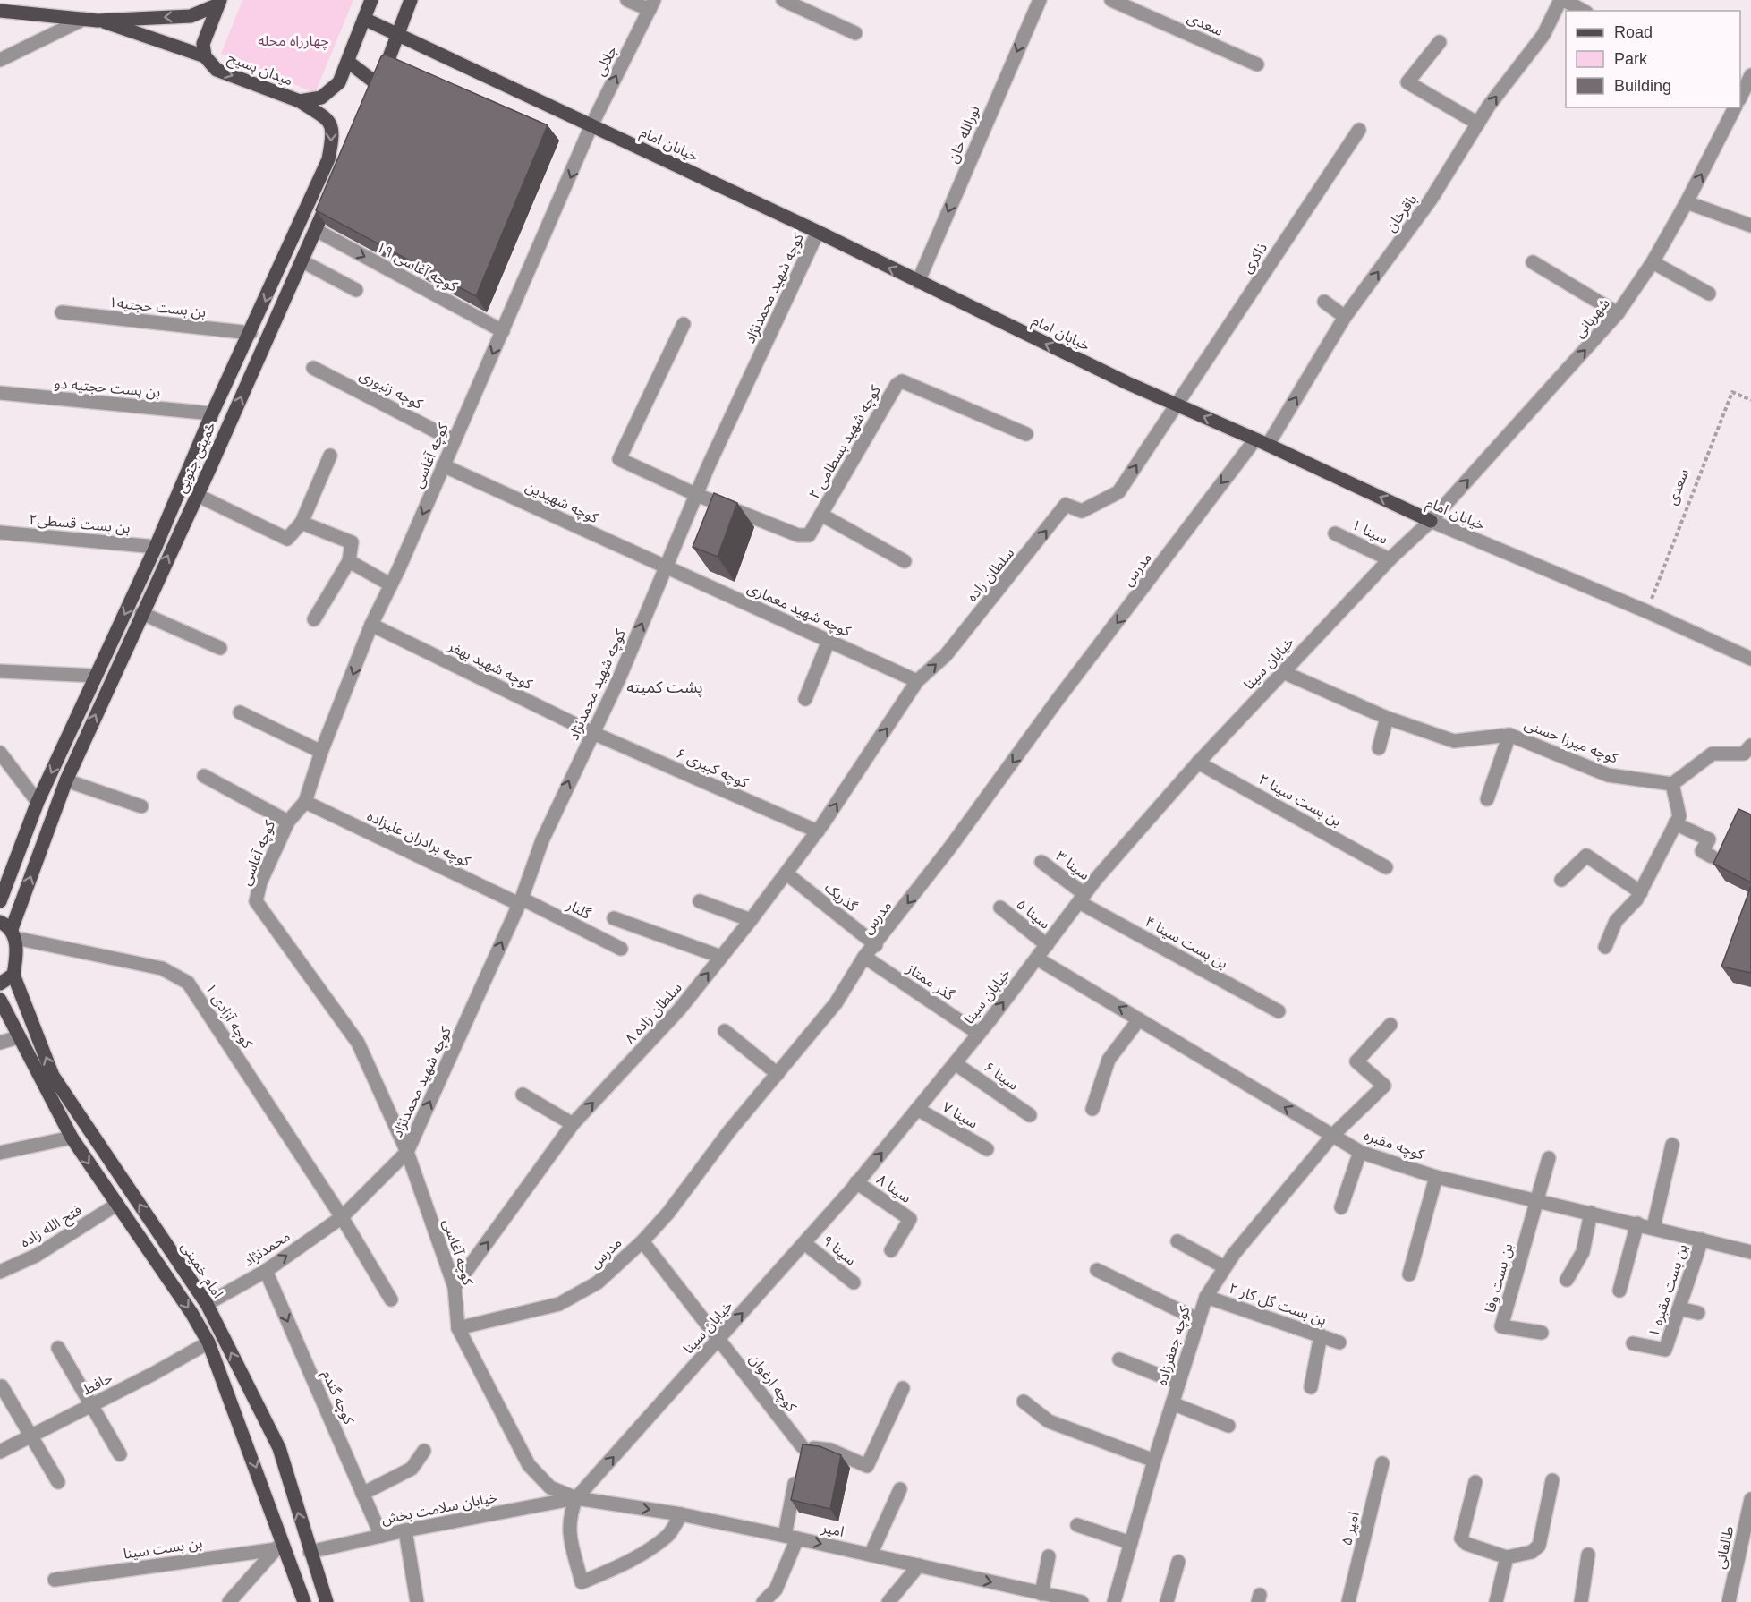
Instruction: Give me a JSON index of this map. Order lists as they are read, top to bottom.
{
  "streets": {
    "main road": [
      "میدان بسیج",
      "خیابان امام",
      "خمینی جنوبی",
      "امام خمینی"
    ],
    "street": [
      "سعدی",
      "جلالی",
      "نورالله خان",
      "باقرخان",
      "ذاکری",
      "کوچه آغاسی ۱۹",
      "کوچه شهید محمدنژاد",
      "بن بست حجتیه۱",
      "شهربانی",
      "بن بست حجتیه دو",
      "کوچه زنبوری",
      "کوچه شهید بسطامی ۲",
      "کوچه آغاسی",
      "کوچه شهیدین",
      "بن بست قسطی۲",
      "سینا ۱",
      "مدرس",
      "سلطان زاده",
      "کوچه شهید معماری",
      "خیابان سینا",
      "کوچه شهید بهفر",
      "کوچه میرزا حسنی",
      "کوچه کبیری ۶",
      "بن بست سینا ۲",
      "کوچه برادران علیزاده",
      "سینا ۳",
      "گذریک",
      "گلنار",
      "سینا ۵",
      "بن بست سینا ۴",
      "گذر ممتاز",
      "سلطان زاده ۸",
      "کوچه آزادی ۱",
      "سینا ۶",
      "سینا ۷",
      "کوچه مقبره",
      "سینا ۸",
      "فتح الله زاده",
      "محمدنژاد",
      "سینا ۹",
      "بن بست وفا",
      "بن بست مقبره ۱",
      "بن بست گل کار ۲",
      "کوچه جعفرزاده",
      "کوچه ارغوان",
      "حافظ",
      "کوچه گندم",
      "خیابان سلامت بخش",
      "امیر ۵",
      "امیر",
      "طالقانی",
      "بن بست سینا"
    ]
  },
  "crossings": [
    ["سعدی", "خیابان امام"],
    ["جلالی", "خیابان امام"],
    ["جلالی", "کوچه آغاسی"],
    ["میدان بسیج", "خیابان امام"],
    ["میدان بسیج", "خمینی جنوبی"],
    ["نورالله خان", "خیابان امام"],
    ["خیابان امام", "باقرخان"],
    ["خیابان امام", "ذاکری"],
    ["خیابان امام", "کوچه شهید محمدنژاد"],
    ["خیابان امام", "شهربانی"],
    ["خیابان امام", "کوچه آغاسی"],
    ["خیابان امام", "مدرس"],
    ["خیابان امام", "خیابان سینا"],
    ["باقرخان", "مدرس"],
    ["ذاکری", "سلطان زاده"],
    ["کوچه آغاسی ۱۹", "کوچه آغاسی"],
    ["کوچه آغاسی ۱۹", "خمینی جنوبی"],
    ["کوچه شهید محمدنژاد", "کوچه شهید بسطامی ۲"],
    ["کوچه شهید محمدنژاد", "کوچه آغاسی"],
    ["کوچه شهید محمدنژاد", "کوچه شهیدین"],
    ["کوچه شهید محمدنژاد", "کوچه شهید معماری"],
    ["کوچه شهید محمدنژاد", "کوچه شهید بهفر"],
    ["کوچه شهید محمدنژاد", "کوچه کبیری ۶"],
    ["کوچه شهید محمدنژاد", "کوچه برادران علیزاده"],
    ["کوچه شهید محمدنژاد", "گلنار"],
    ["کوچه شهید محمدنژاد", "محمدنژاد"],
    ["بن بست حجتیه۱", "خمینی جنوبی"],
    ["شهربانی", "خیابان سینا"],
    ["بن بست حجتیه دو", "خمینی جنوبی"],
    ["کوچه زنبوری", "کوچه آغاسی"],
    ["کوچه آغاسی", "کوچه شهیدین"],
    ["کوچه آغاسی", "مدرس"],
    ["کوچه آغاسی", "خیابان سینا"],
    ["کوچه آغاسی", "کوچه شهید بهفر"],
    ["کوچه آغاسی", "کوچه برادران علیزاده"],
    ["کوچه آغاسی", "سلطان زاده ۸"],
    ["کوچه آغاسی", "محمدنژاد"],
    ["کوچه آغاسی", "خیابان سلامت بخش"],
    ["کوچه آغاسی", "امیر"],
    ["خمینی جنوبی", "بن بست قسطی۲"],
    ["خمینی جنوبی", "کوچه آزادی ۱"],
    ["خمینی جنوبی", "امام خمینی"],
    ["کوچه شهیدین", "کوچه شهید معماری"],
    ["سینا ۱", "خیابان سینا"],
    ["مدرس", "گذریک"],
    ["مدرس", "گذر ممتاز"],
    ["مدرس", "کوچه ارغوان"],
    ["سلطان زاده", "کوچه شهید معماری"],
    ["سلطان زاده", "سلطان زاده ۸"],
    ["خیابان سینا", "کوچه میرزا حسنی"],
    ["خیابان سینا", "بن بست سینا ۲"],
    ["خیابان سینا", "سینا ۳"],
    ["خیابان سینا", "سینا ۵"],
    ["خیابان سینا", "بن بست سینا ۴"],
    ["خیابان سینا", "گذر ممتاز"],
    ["خیابان سینا", "سینا ۶"],
    ["خیابان سینا", "سینا ۷"],
    ["خیابان سینا", "کوچه مقبره"],
    ["خیابان سینا", "سینا ۸"],
    ["خیابان سینا", "سینا ۹"],
    ["خیابان سینا", "کوچه ارغوان"],
    ["خیابان سینا", "خیابان سلامت بخش"],
    ["خیابان سینا", "امیر"],
    ["کوچه شهید بهفر", "کوچه کبیری ۶"],
    ["کوچه کبیری ۶", "سلطان زاده ۸"],
    ["کوچه برادران علیزاده", "گلنار"],
    ["سینا ۳", "بن بست سینا ۴"],
    ["گذریک", "سلطان زاده ۸"],
    ["کوچه آزادی ۱", "محمدنژاد"],
    ["کوچه مقبره", "بن بست وفا"],
    ["کوچه مقبره", "بن بست مقبره ۱"],
    ["کوچه مقبره", "کوچه جعفرزاده"],
    ["محمدنژاد", "امام خمینی"],
    ["محمدنژاد", "کوچه گندم"],
    ["امام خمینی", "خیابان سلامت بخش"],
    ["بن بست گل کار ۲", "کوچه جعفرزاده"],
    ["کوچه گندم", "خیابان سلامت بخش"],
    ["خیابان سلامت بخش", "امیر"]
  ],
  "one_way": [
    "جلالی",
    "میدان بسیج",
    "نورالله خان",
    "خیابان امام",
    "باقرخان",
    "کوچه آغاسی ۱۹",
    "کوچه شهید محمدنژاد",
    "شهربانی",
    "کوچه آغاسی",
    "مدرس",
    "سلطان زاده",
    "خیابان سینا",
    "سلطان زاده ۸",
    "کوچه مقبره",
    "محمدنژاد",
    "کوچه گندم",
    "امیر"
  ],
  "districts": ["پشت کمیته"],
  "parks": ["چهارراه محله"],
  "legend": ["Road", "Park", "Building"]
}
